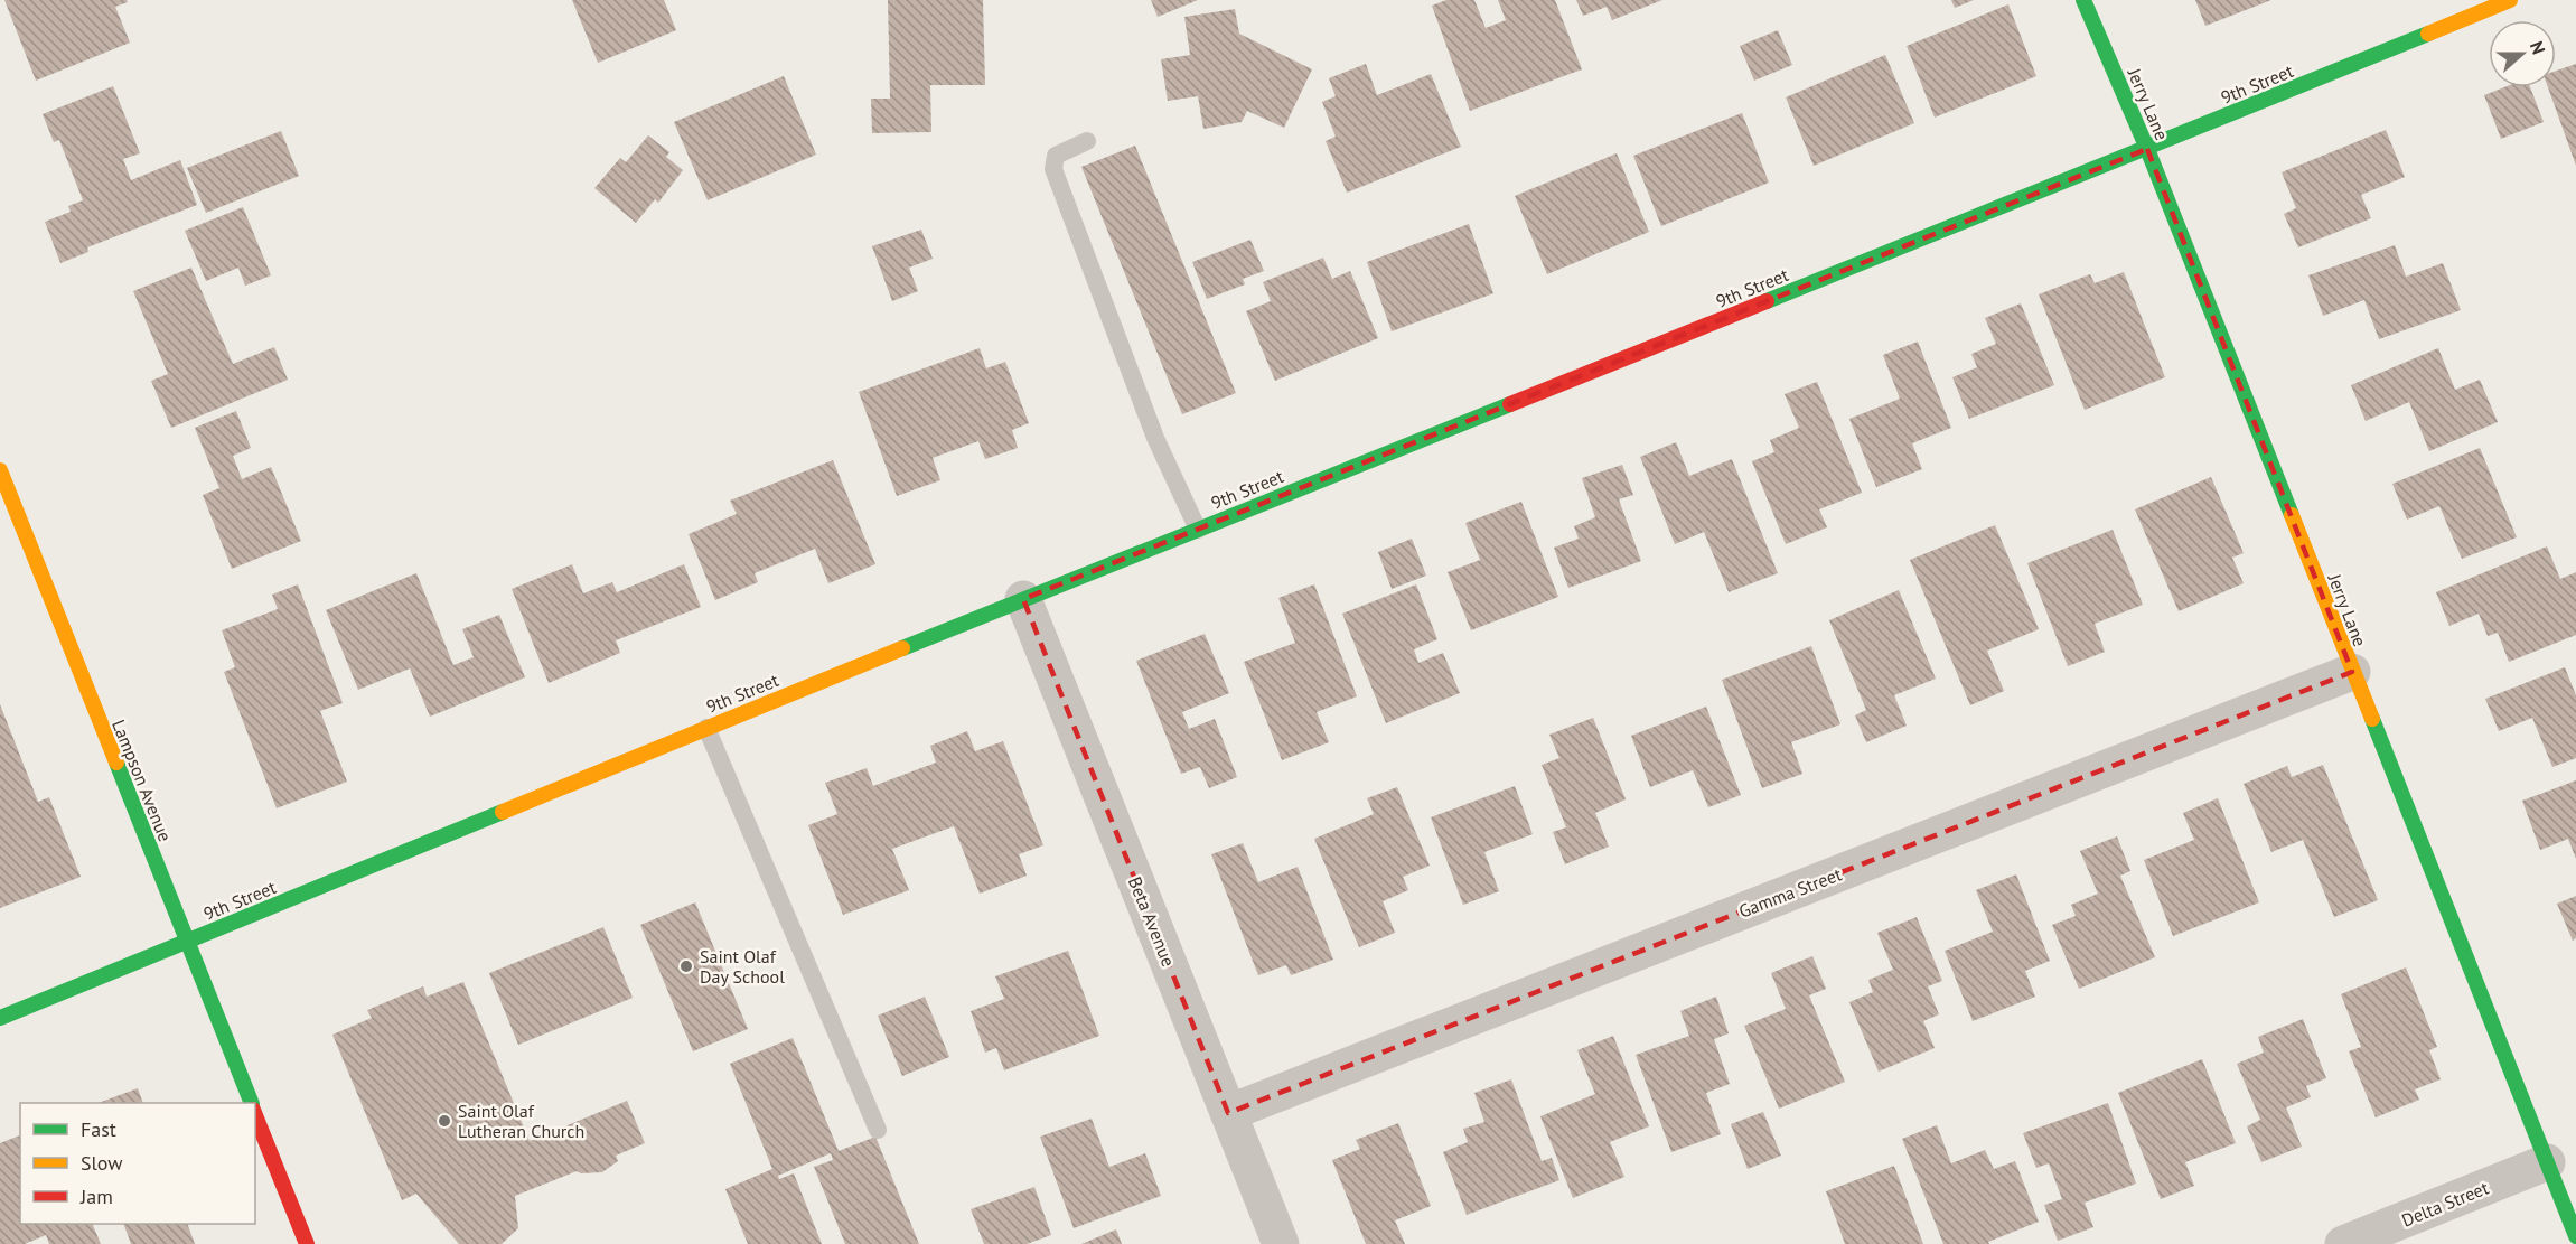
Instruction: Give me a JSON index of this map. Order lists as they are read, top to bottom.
{
  "streets": {
    "street": [
      "9th Street",
      "Jerry Lane",
      "Lampson Avenue",
      "Gamma Street",
      "Beta Avenue",
      "Delta Street"
    ]
  },
  "crossings": [
    ["9th Street", "Jerry Lane"],
    ["9th Street", "Lampson Avenue"],
    ["9th Street", "Beta Avenue"],
    ["Jerry Lane", "Gamma Street"],
    ["Jerry Lane", "Delta Street"],
    ["Gamma Street", "Beta Avenue"]
  ],
  "places": ["Saint Olaf Day School", "Saint Olaf Lutheran Church"],
  "legend": ["Fast", "Slow", "Jam"],
  "north": "right"
}
